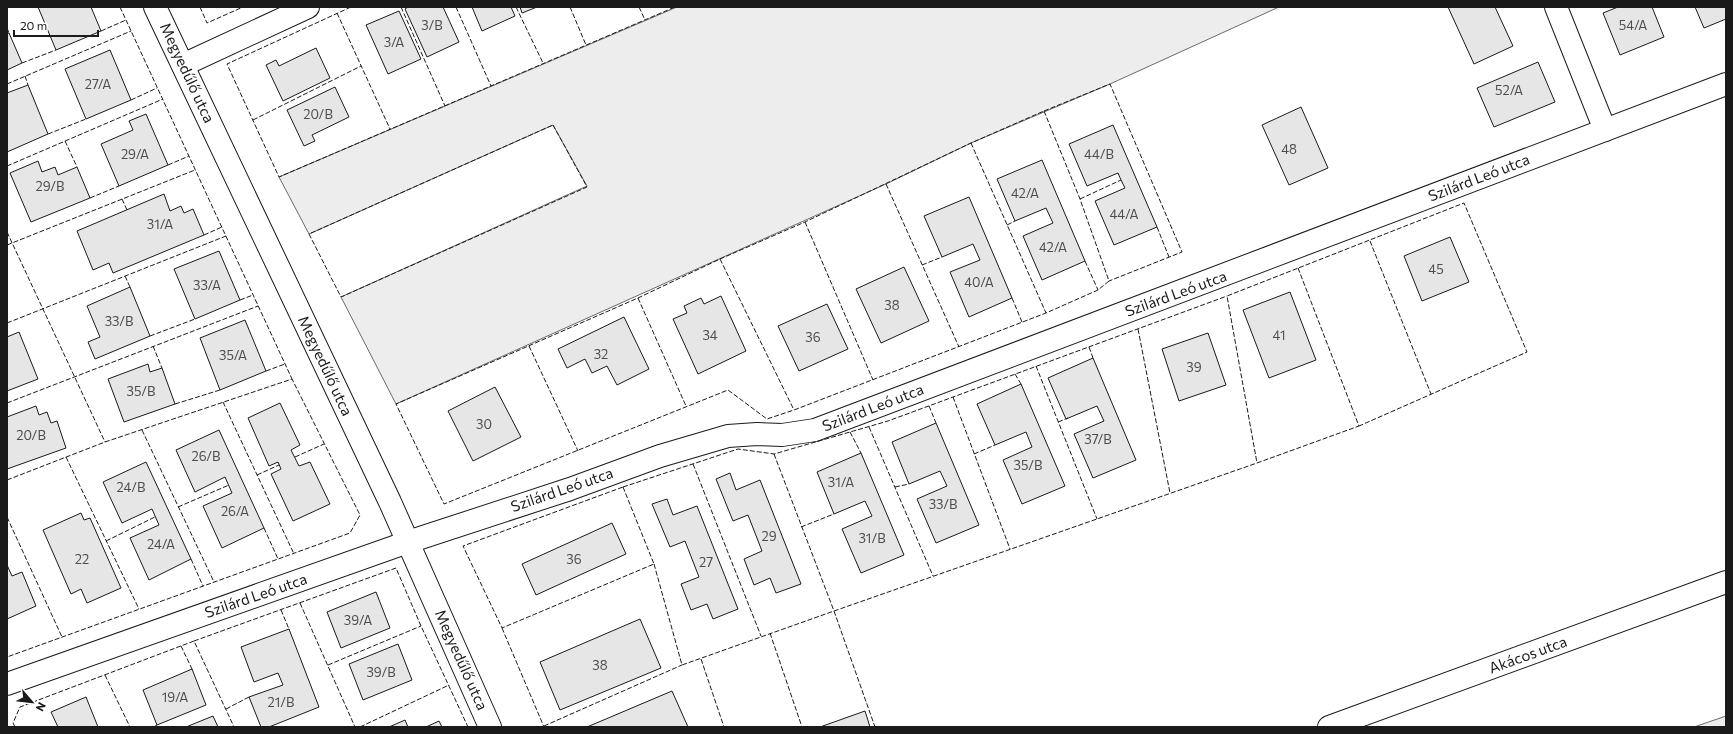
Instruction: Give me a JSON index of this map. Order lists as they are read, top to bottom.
{
  "streets": {
    "street": ["Megyedűlő utca", "Szilárd Leó utca", "Akácos utca"]
  },
  "crossings": [
    ["Megyedűlő utca", "Szilárd Leó utca"]
  ],
  "house_numbers": [
    "3/B",
    "54/A",
    "3/A",
    "27/A",
    "52/A",
    "20/B",
    "48",
    "29/A",
    "44/B",
    "29/B",
    "42/A",
    "44/A",
    "31/A",
    "42/A",
    "45",
    "40/A",
    "33/A",
    "38",
    "33/B",
    "34",
    "41",
    "36",
    "32",
    "35/A",
    "39",
    "35/B",
    "30",
    "20/B",
    "37/B",
    "26/B",
    "35/B",
    "31/A",
    "24/B",
    "33/B",
    "26/A",
    "29",
    "31/B",
    "24/A",
    "22",
    "36",
    "27",
    "39/A",
    "38",
    "39/B",
    "19/A",
    "21/B"
  ],
  "scale_bar": "20 m",
  "north": "bottom right"
}
